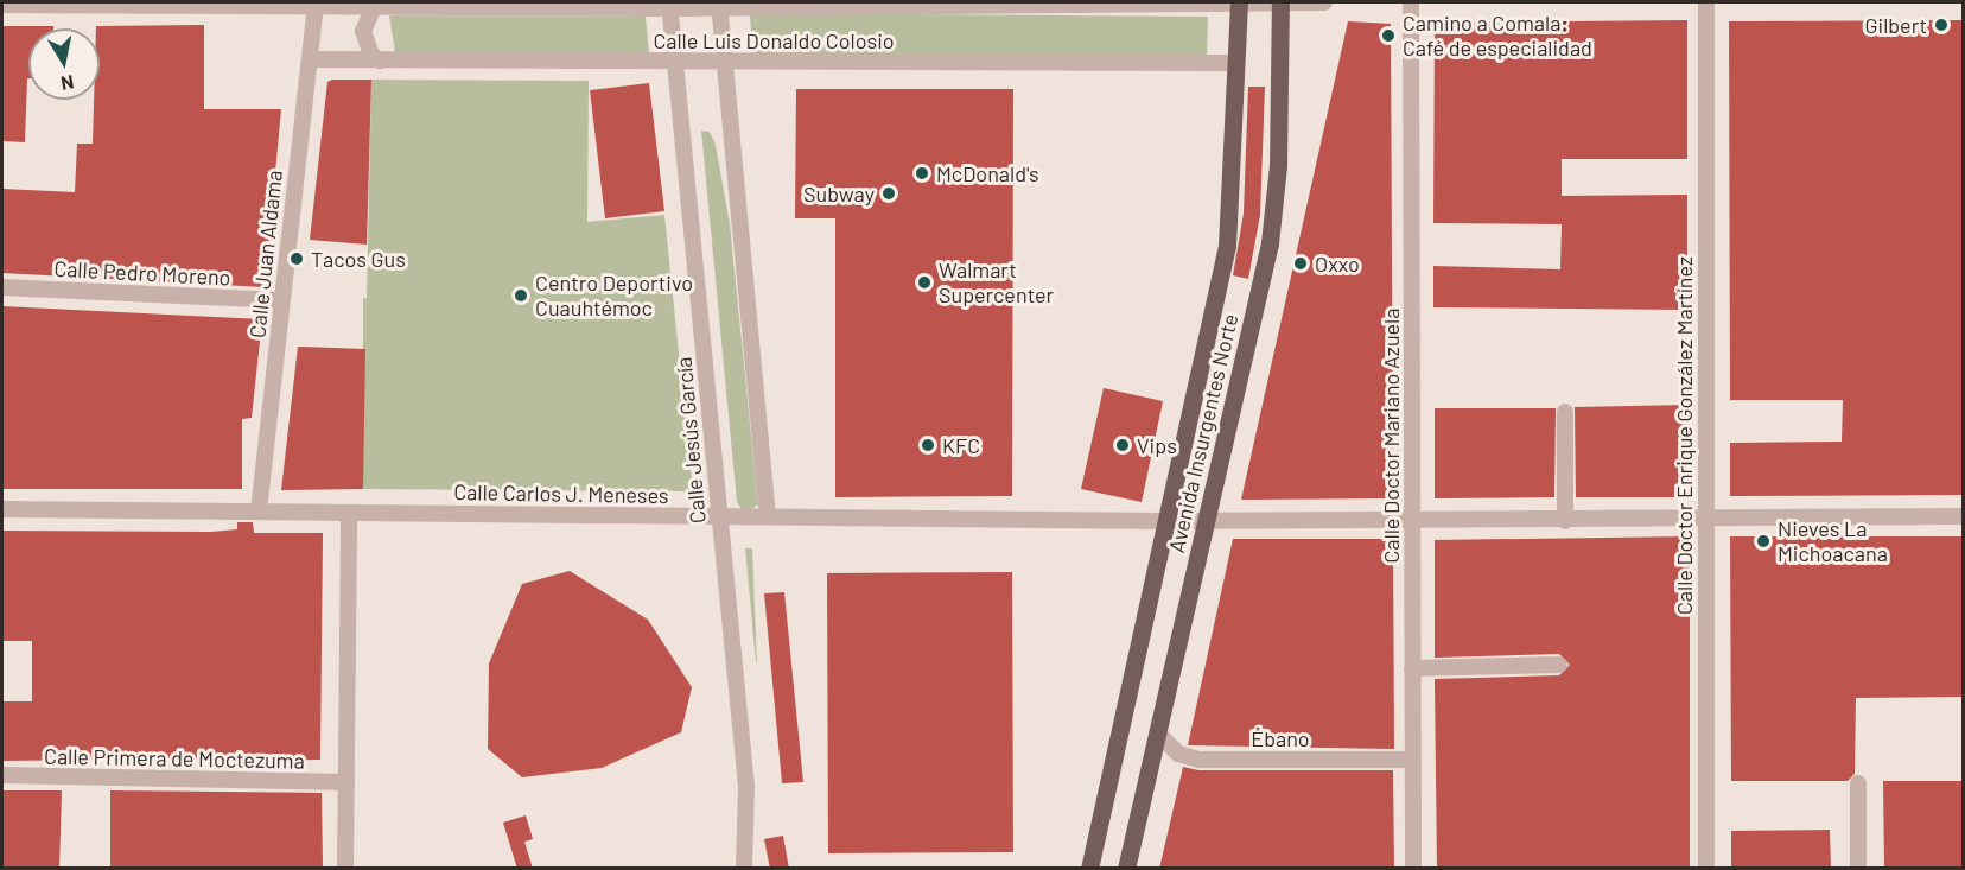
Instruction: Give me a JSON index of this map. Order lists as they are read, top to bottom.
{
  "streets": {
    "main road": ["Avenida Insurgentes Norte"],
    "street": [
      "Calle Luis Donaldo Colosio",
      "Calle Juan Aldama",
      "Calle Pedro Moreno",
      "Calle Doctor Mariano Azuela",
      "Calle Doctor Enrique González Martínez",
      "Calle Jesús García",
      "Calle Carlos J. Meneses",
      "Ébano",
      "Calle Primera de Moctezuma"
    ]
  },
  "crossings": [
    ["Calle Luis Donaldo Colosio", "Calle Juan Aldama"],
    ["Calle Luis Donaldo Colosio", "Avenida Insurgentes Norte"],
    ["Calle Luis Donaldo Colosio", "Calle Jesús García"],
    ["Calle Juan Aldama", "Calle Pedro Moreno"],
    ["Calle Juan Aldama", "Calle Carlos J. Meneses"],
    ["Avenida Insurgentes Norte", "Calle Carlos J. Meneses"],
    ["Avenida Insurgentes Norte", "Ébano"],
    ["Calle Doctor Mariano Azuela", "Calle Carlos J. Meneses"],
    ["Calle Doctor Mariano Azuela", "Ébano"],
    ["Calle Doctor Enrique González Martínez", "Calle Carlos J. Meneses"],
    ["Calle Jesús García", "Calle Carlos J. Meneses"]
  ],
  "places": [
    "Gilbert",
    "Camino a Comala: Café de especialidad",
    "McDonald's",
    "Subway",
    "Tacos Gus",
    "Oxxo",
    "Walmart Supercenter",
    "Centro Deportivo Cuauhtémoc",
    "KFC",
    "Vips",
    "Nieves La Michoacana"
  ],
  "north": "bottom"
}
